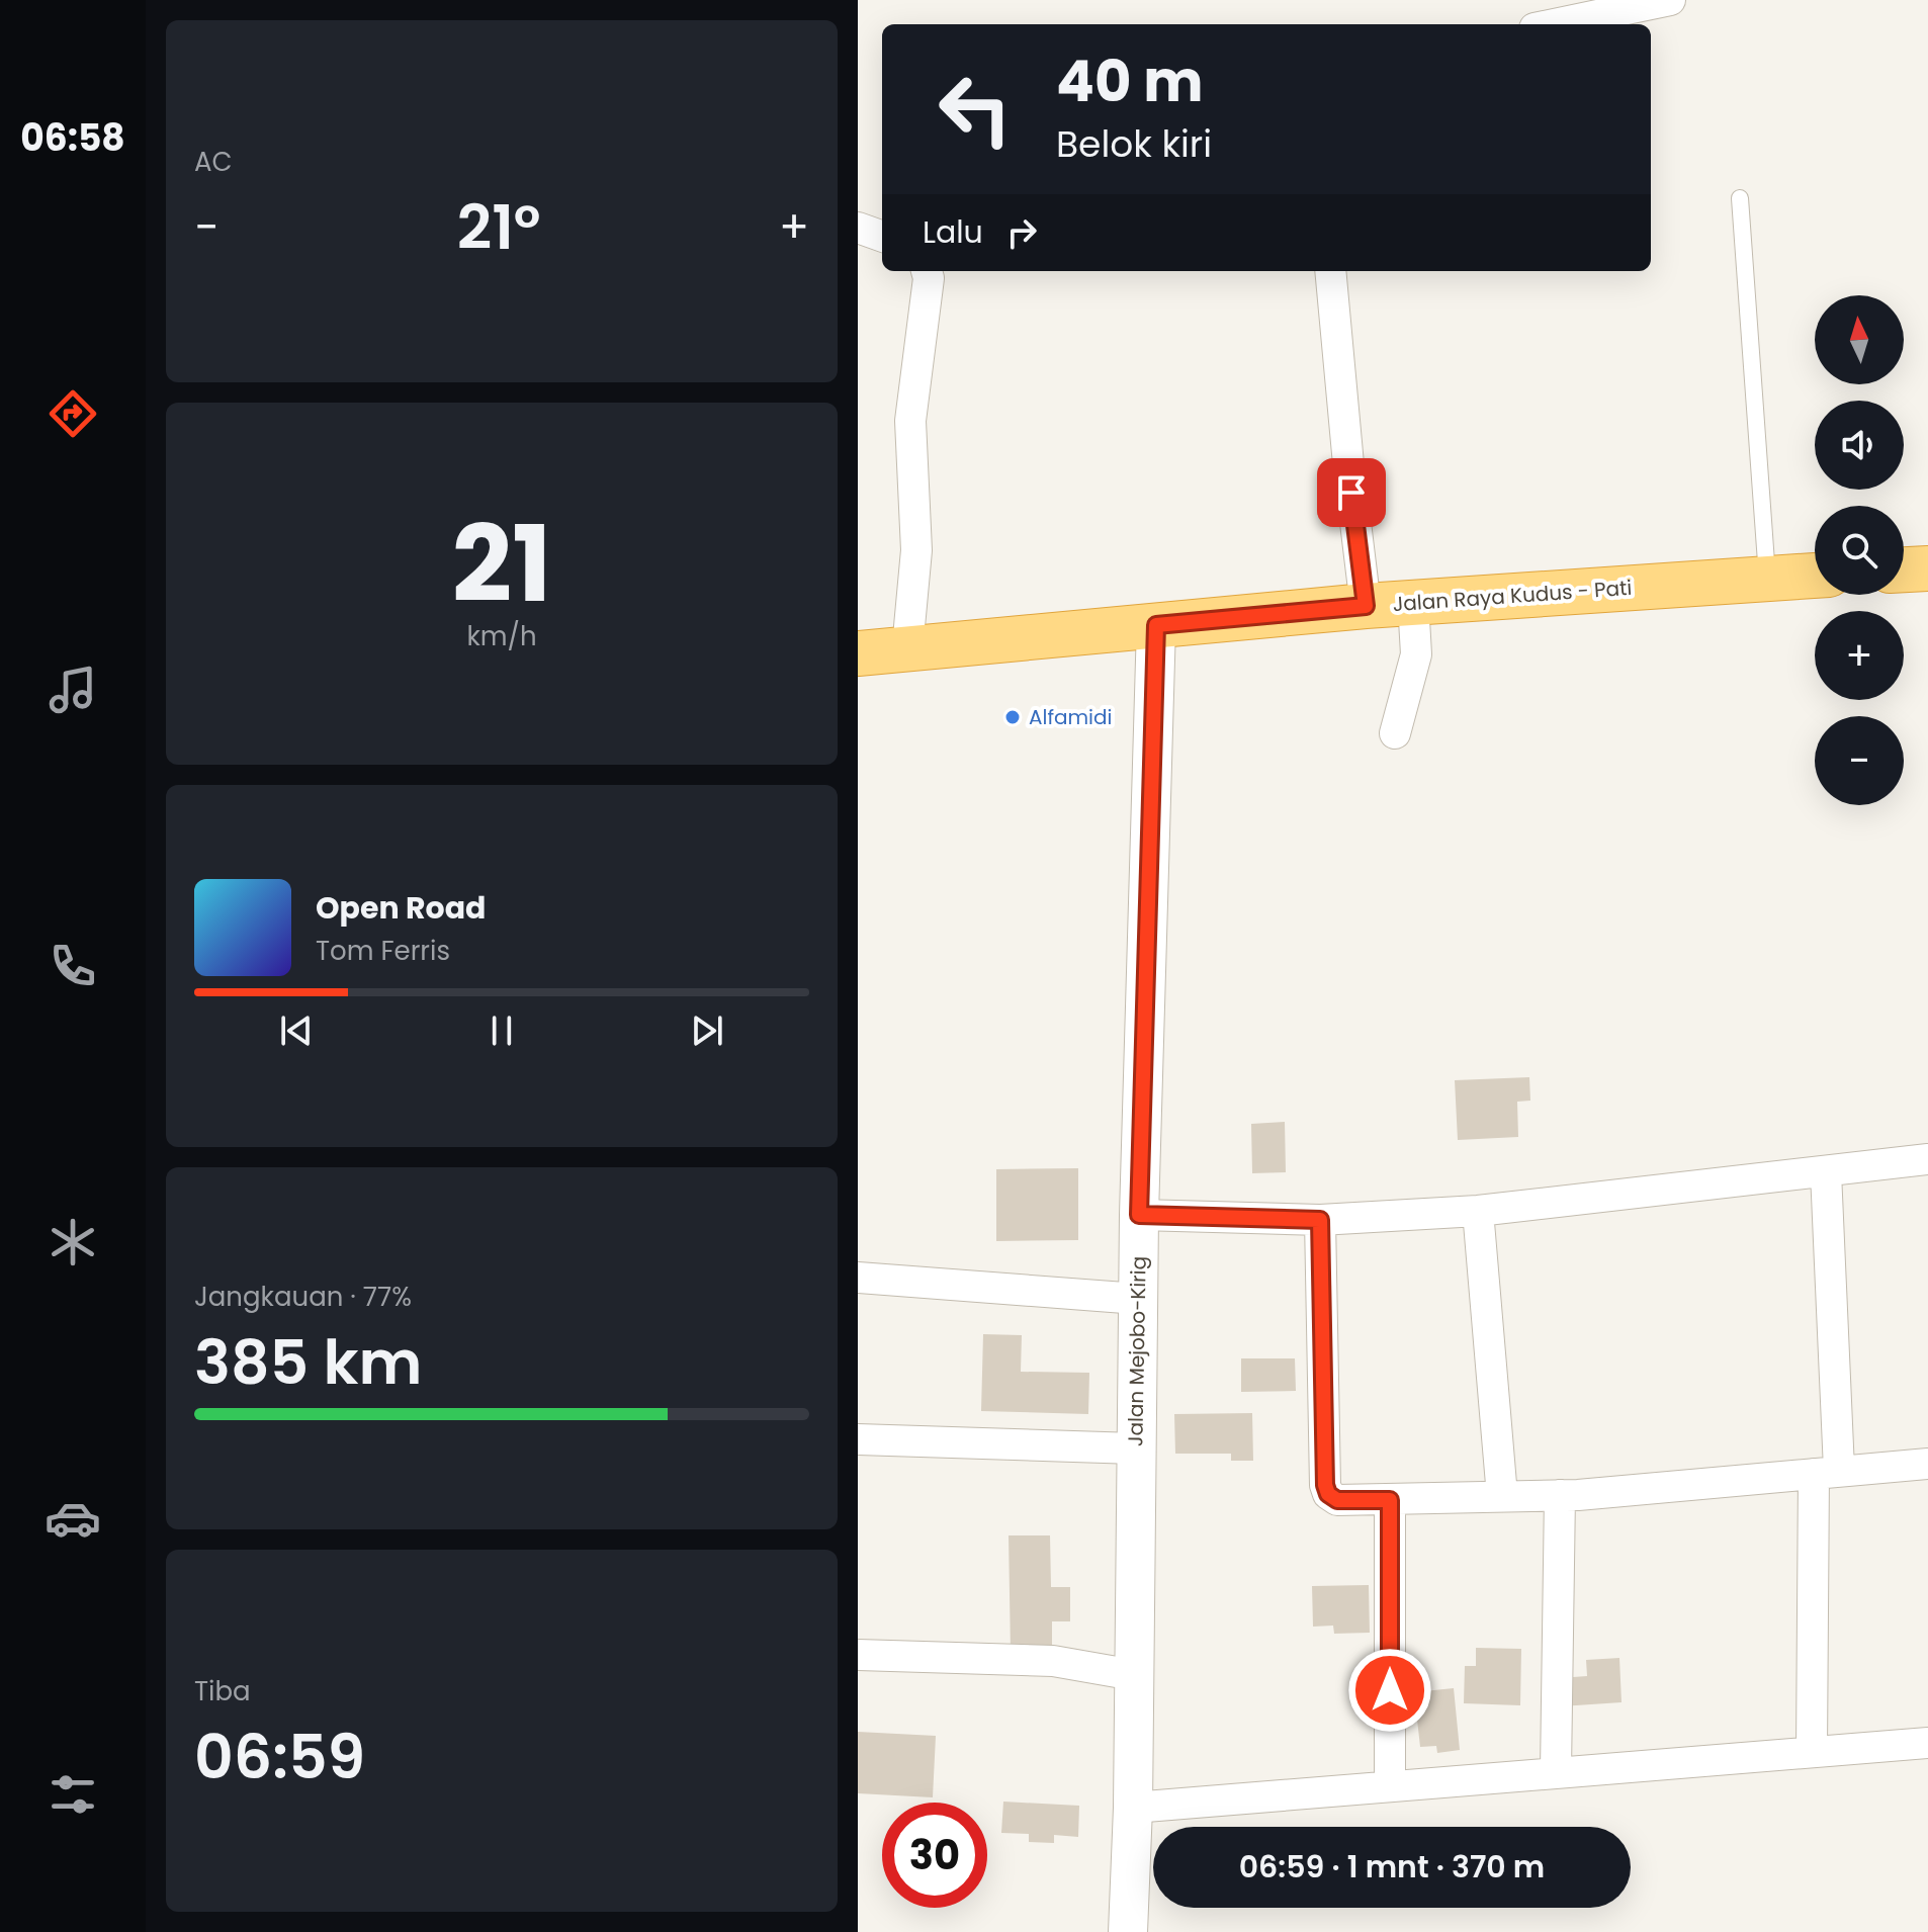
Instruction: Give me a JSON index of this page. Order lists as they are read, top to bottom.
{
  "streets": {
    "highway": ["Jalan Raya Kudus - Pati"],
    "street": ["Jalan Mejobo-Kirig"]
  },
  "crossings": [
    ["Jalan Raya Kudus - Pati", "Jalan Mejobo-Kirig"]
  ],
  "places": ["Alfamidi"],
  "north": "top",
  "page": {
    "tabs": "06:58",
    "tile": [
      "AC",
      ["21", "km/h"],
      ["Jangkauan · 77%", "385 km"],
      ["Tiba", "06:59"]
    ],
    "turn": ["40 m", "Belok kiri"],
    "heat": ["−", "21°", "+"],
    "then": "Lalu",
    "map_buttons": ["+", "−"],
    "song": ["Open Road", "Tom Ferris"],
    "limit": "30",
    "trip": "06:59 · 1 mnt · 370 m"
  }
}
